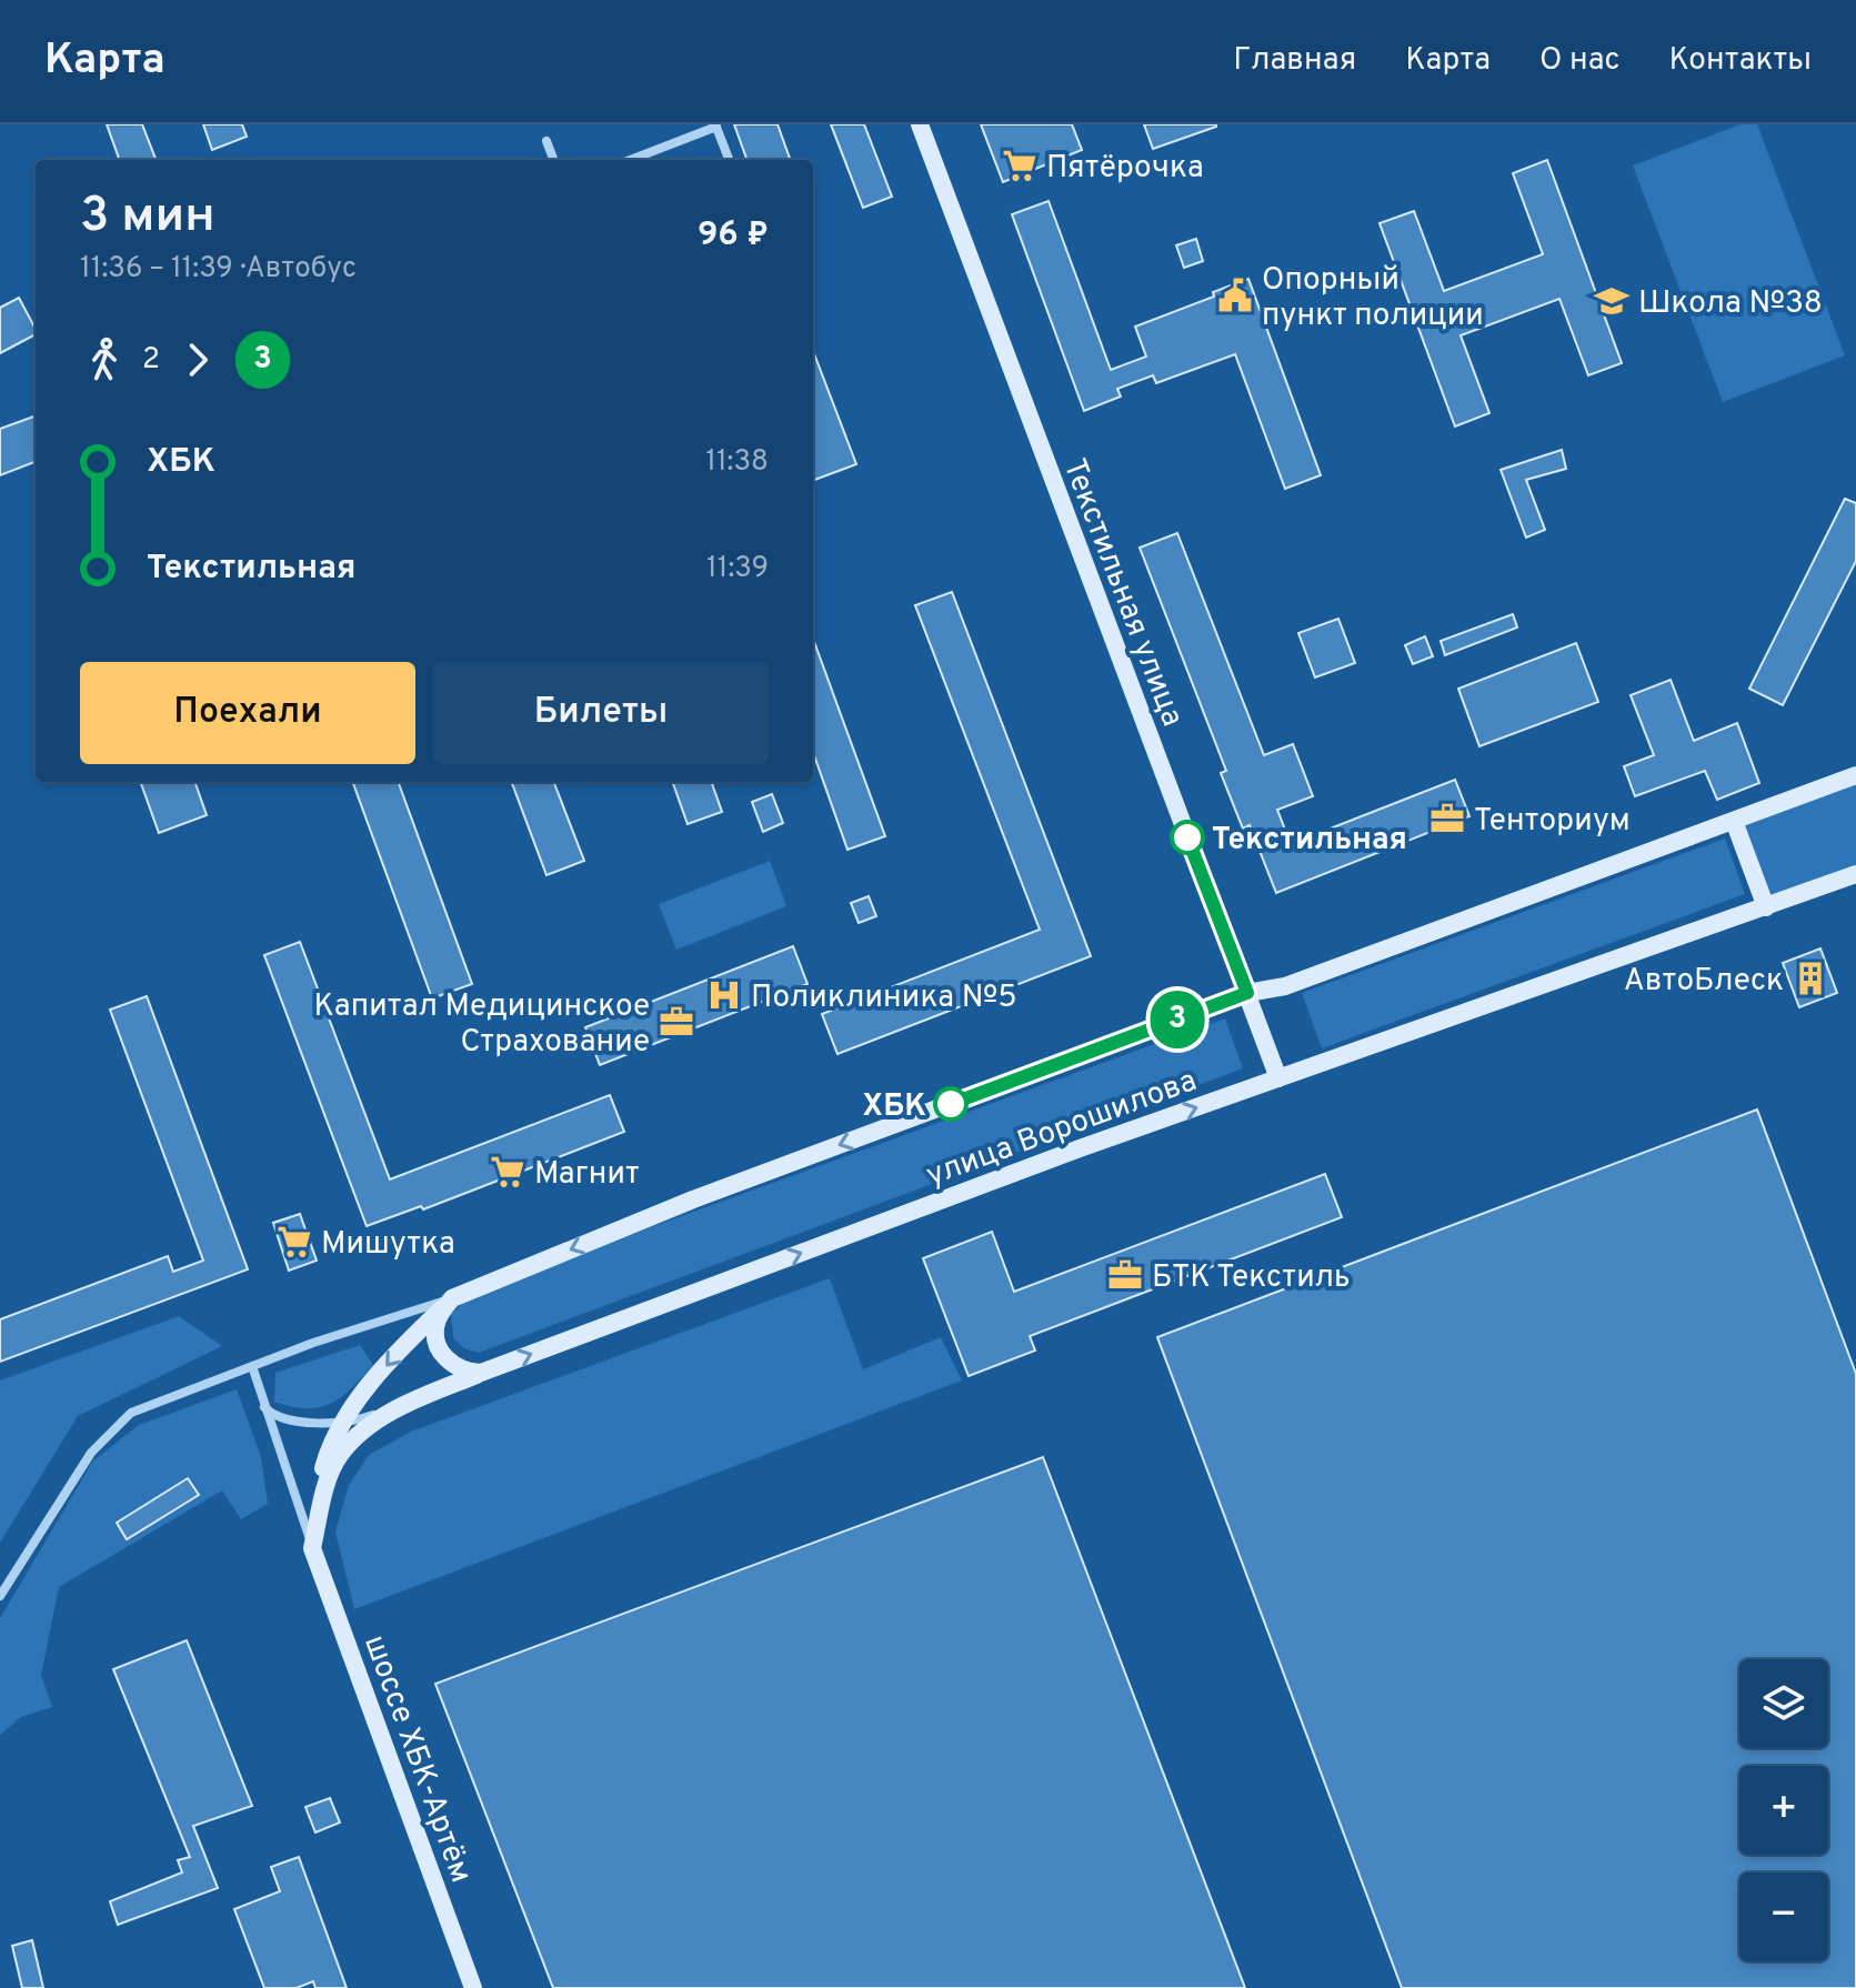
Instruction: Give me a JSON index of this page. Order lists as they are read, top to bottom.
{
  "streets": {
    "main road": ["Текстильная улица", "улица Ворошилова", "шоссе ХБК-Артём"]
  },
  "crossings": [
    ["Текстильная улица", "улица Ворошилова"],
    ["улица Ворошилова", "шоссе ХБК-Артём"]
  ],
  "places": {
    "supermarket": ["Пятёрочка", "Магнит", "Мишутка"],
    "public building": ["Опорный пункт полиции"],
    "school or university": ["Школа №38"],
    "office": ["Тенториум", "Капитал Медицинское Страхование", "БТК Текстиль"],
    "other": ["Текстильная", "ХБК"],
    "building": ["АвтоБлеск"],
    "hospital": ["Поликлиника №5"]
  },
  "lines": ["bus line 3"],
  "page": {
    "header": "Карта",
    "nav": [
      "Главная",
      "Карта",
      "О нас",
      "Контакты"
    ],
    "on_map": "3",
    "heading": ["3 мин", "11:36 – 11:39 · Автобус", "96 ₽"],
    "legs": ["2", "3"],
    "list": [
      {
        "name": "ХБК",
        "value": "11:38"
      },
      {
        "name": "Текстильная",
        "value": "11:39"
      }
    ],
    "buttons": ["Поехали", "Билеты"],
    "map_buttons": ["+", "−"]
  }
}
